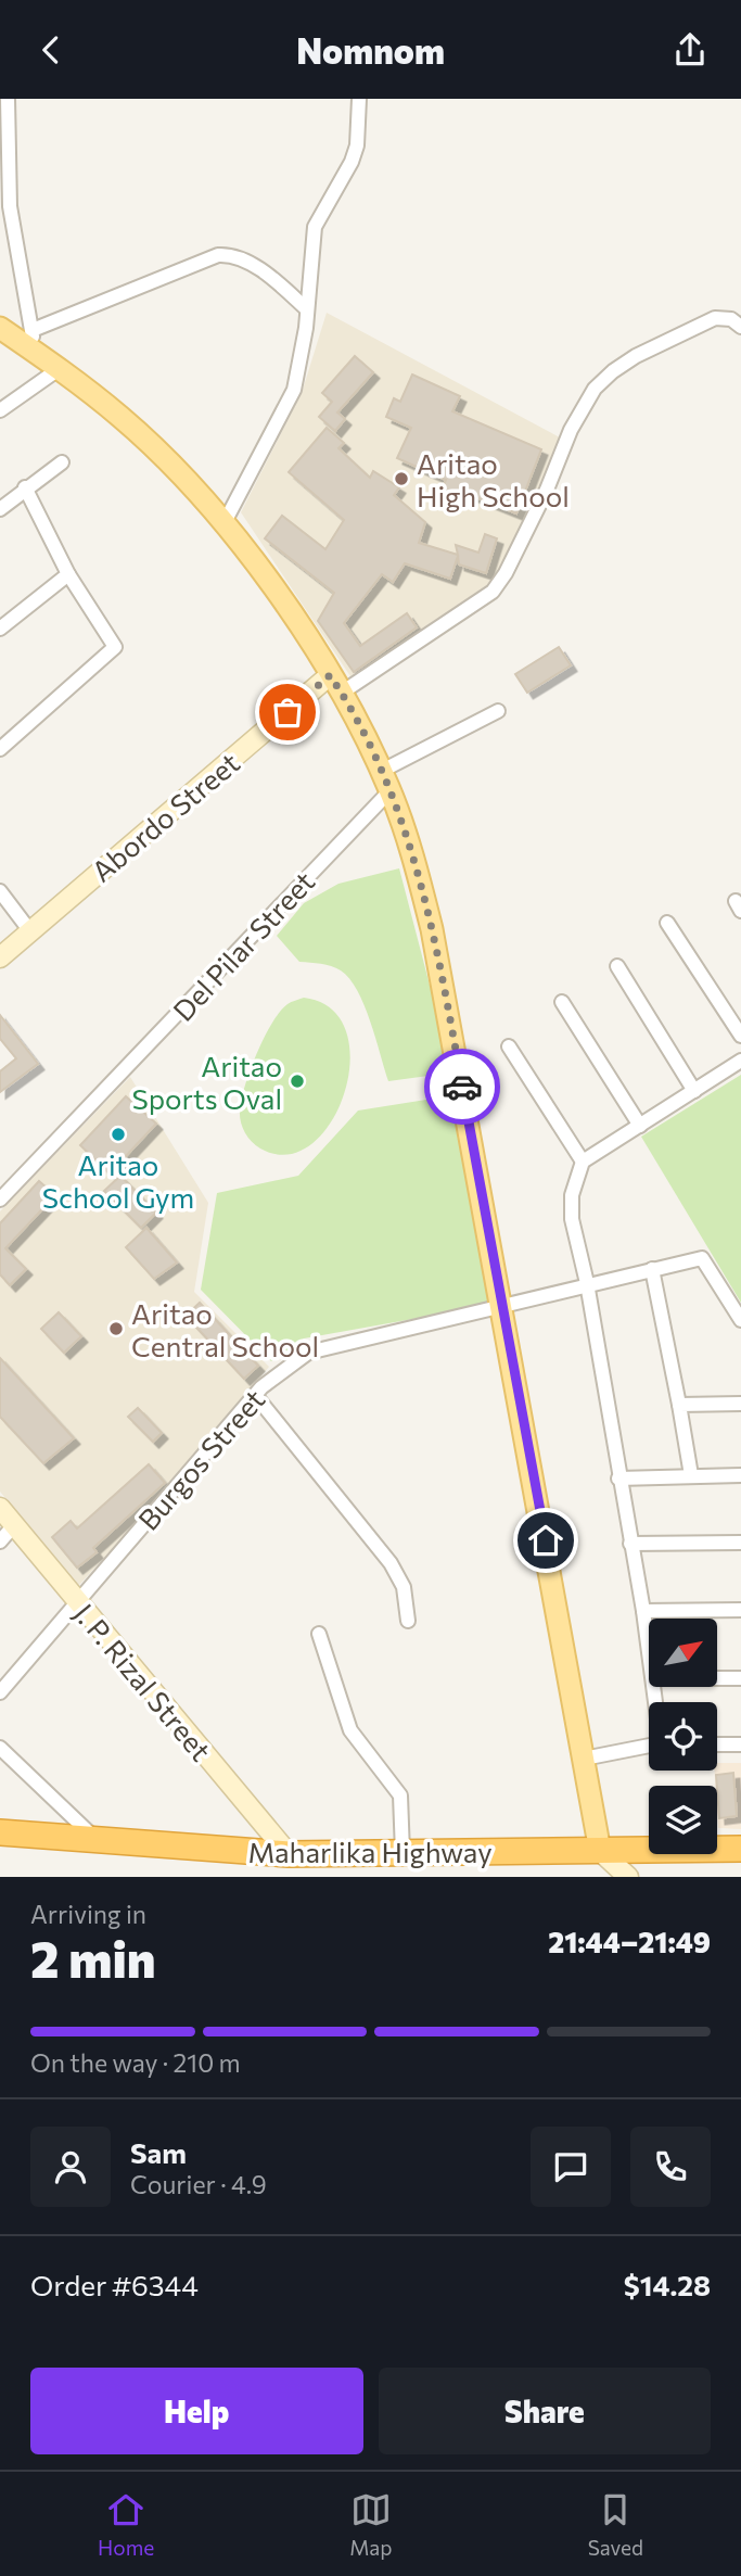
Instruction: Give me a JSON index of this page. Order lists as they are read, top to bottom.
{
  "streets": {
    "highway": ["Maharlika Highway"],
    "street": [
      "Abordo Street",
      "Del Pilar Street",
      "Burgos Street",
      "J. P. Rizal Street"
    ]
  },
  "crossings": [
    ["Burgos Street", "J. P. Rizal Street"],
    ["J. P. Rizal Street", "Maharlika Highway"]
  ],
  "places": [
    "Aritao High School",
    "Aritao Sports Oval",
    "Aritao School Gym",
    "Aritao Central School"
  ],
  "north": "top right",
  "page": {
    "header": "Nomnom",
    "heading": ["2 min", "Arriving in", "21:44–21:49"],
    "panel": [
      "Sam",
      "Courier · 4.9",
      "Order #6344",
      "$14.28"
    ],
    "bar": "On the way · 210 m",
    "buttons": ["Help", "Share"],
    "tabs": ["Home", "Map", "Saved"]
  }
}
